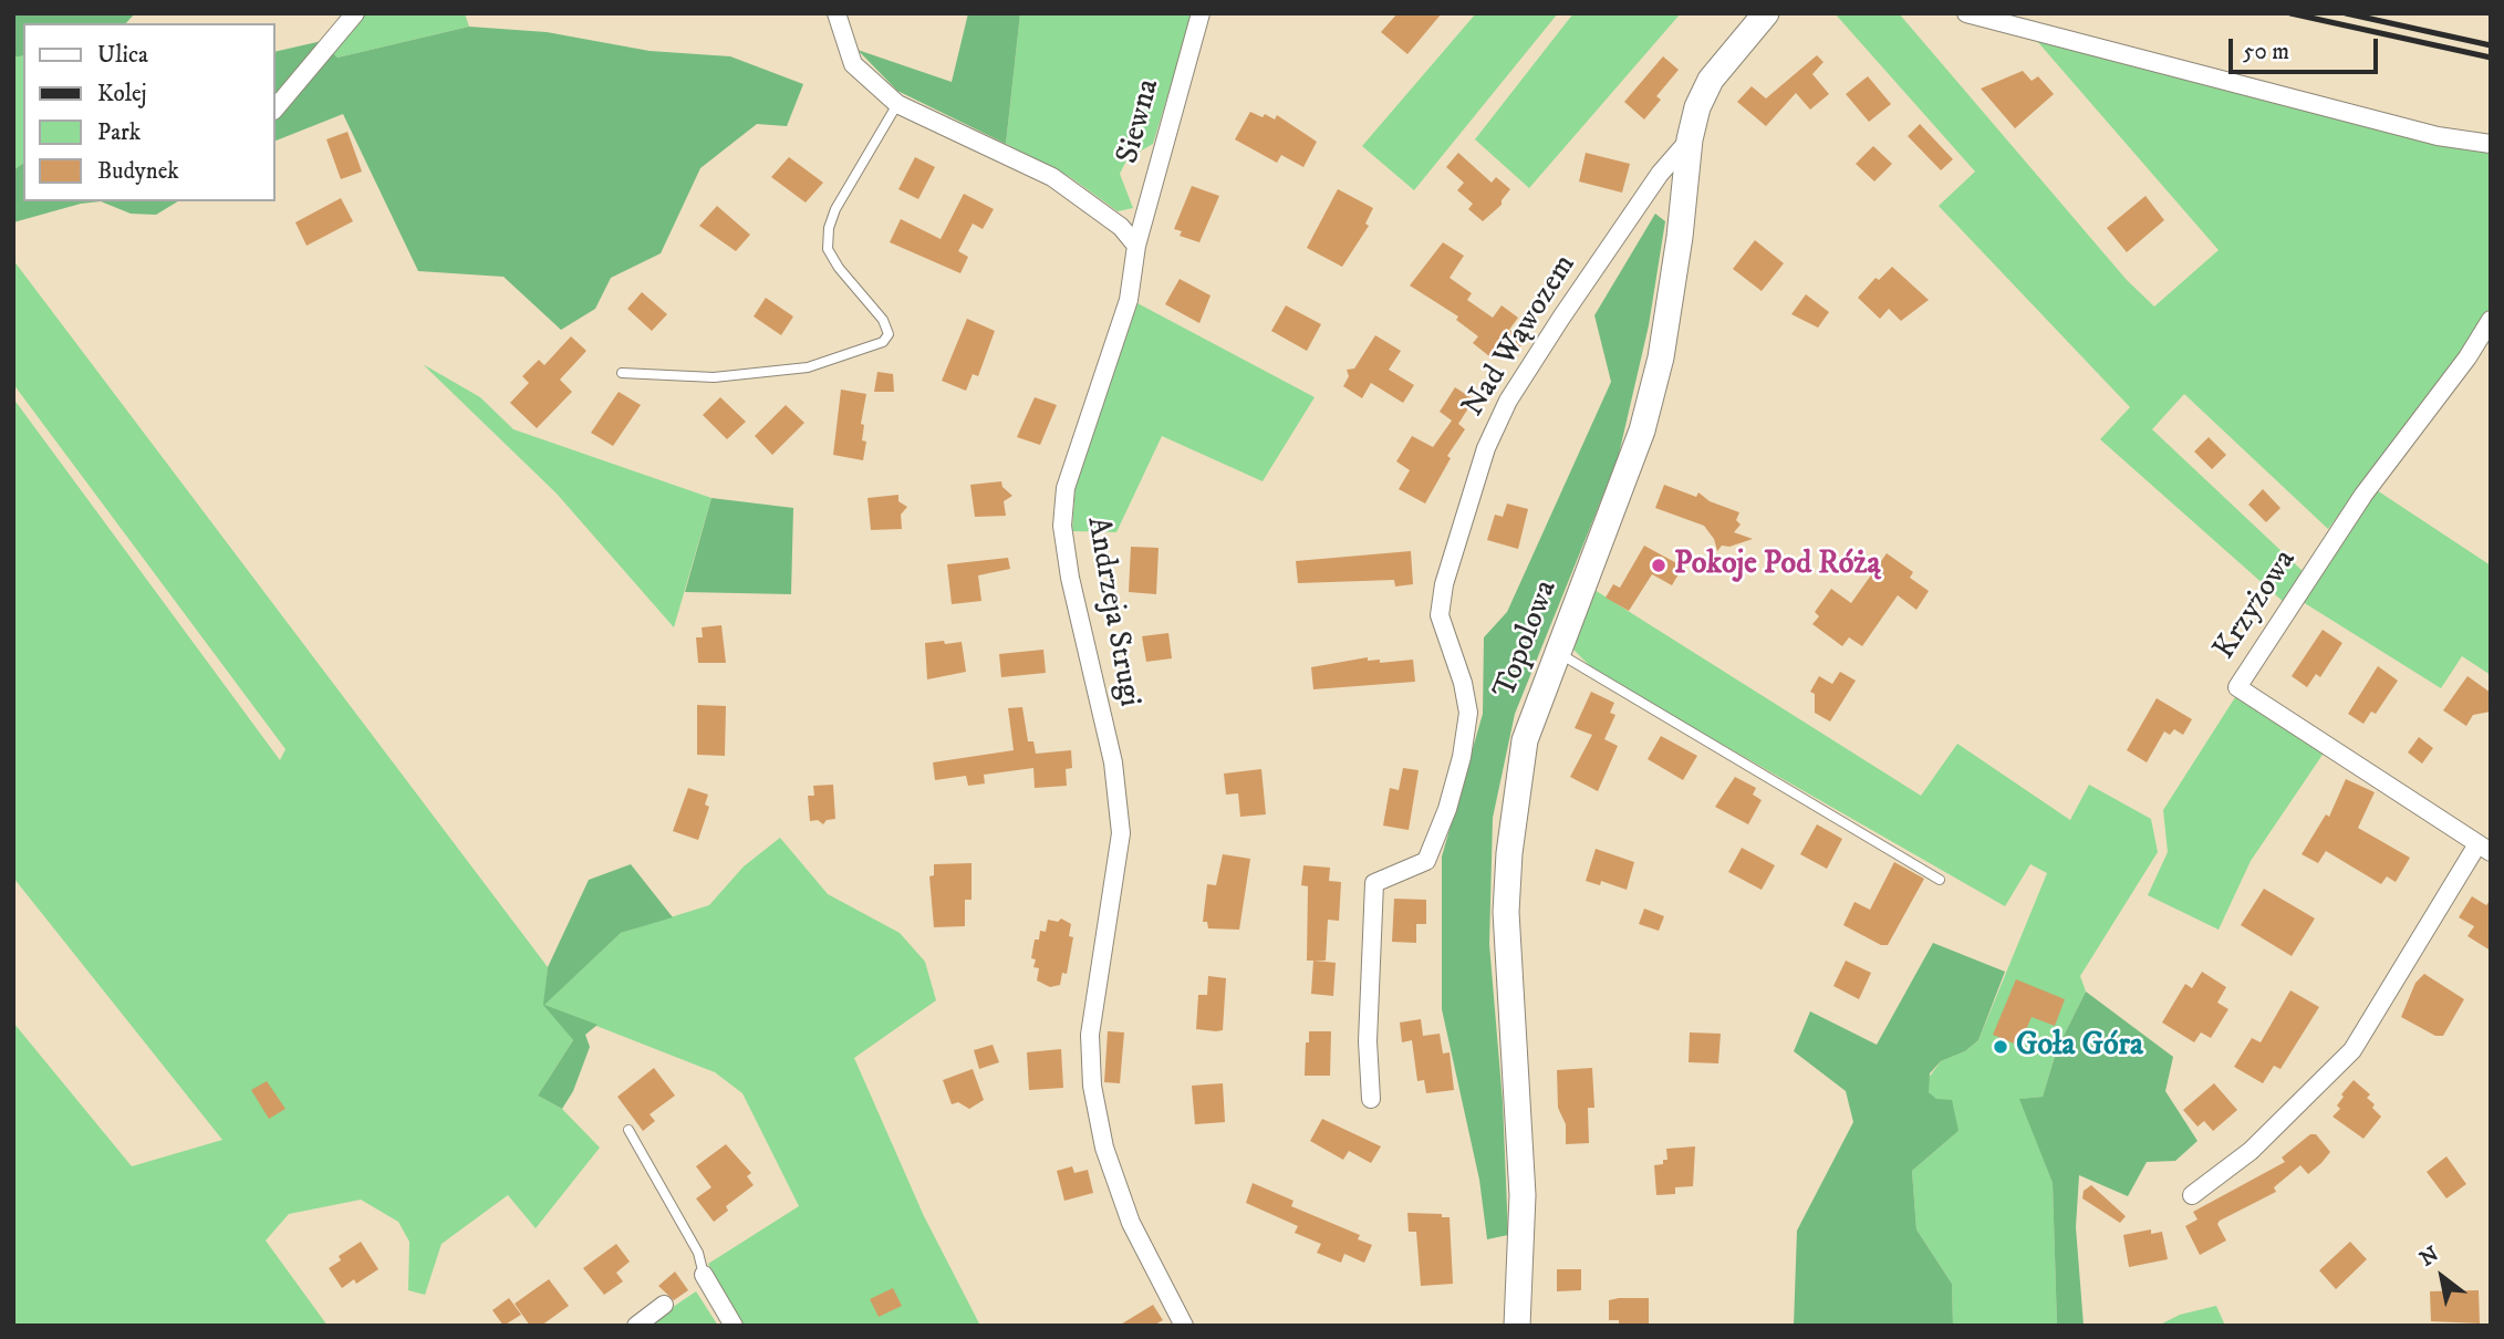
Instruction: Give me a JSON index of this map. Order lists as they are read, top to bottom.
{
  "streets": {
    "street": [
      "Siewna",
      "Nad Wąwozem",
      "Krzyżowa",
      "Andrzeja Strugi",
      "Topolowa"
    ]
  },
  "crossings": [
    ["Siewna", "Andrzeja Strugi"],
    ["Nad Wąwozem", "Topolowa"]
  ],
  "places": ["Pokoje Pod Różą", "Goła Góra"],
  "legend": [
    "Ulica",
    "Kolej",
    "Park",
    "Budynek"
  ],
  "scale_bar": "50 m",
  "north": "top left"
}
